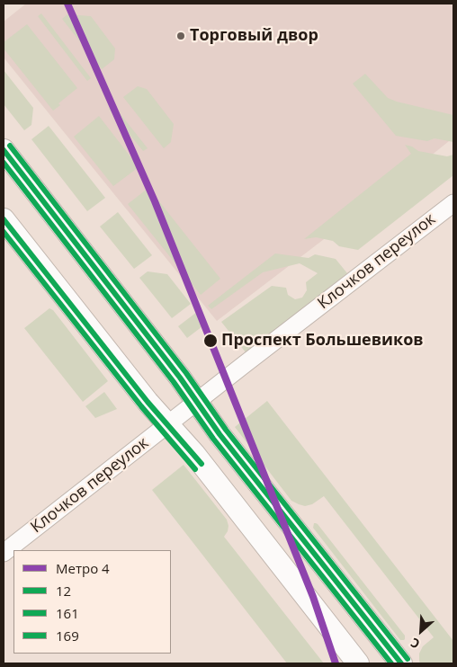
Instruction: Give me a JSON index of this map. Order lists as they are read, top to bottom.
{
  "streets": {
    "street": ["Клочков переулок"]
  },
  "places": ["Торговый двор", "Проспект Большевиков"],
  "lines": [
    "metro line 4",
    "transit line 169",
    "transit line 12",
    "transit line 161"
  ],
  "legend": [
    "Метро 4",
    "12",
    "161",
    "169"
  ],
  "north": "bottom left"
}
